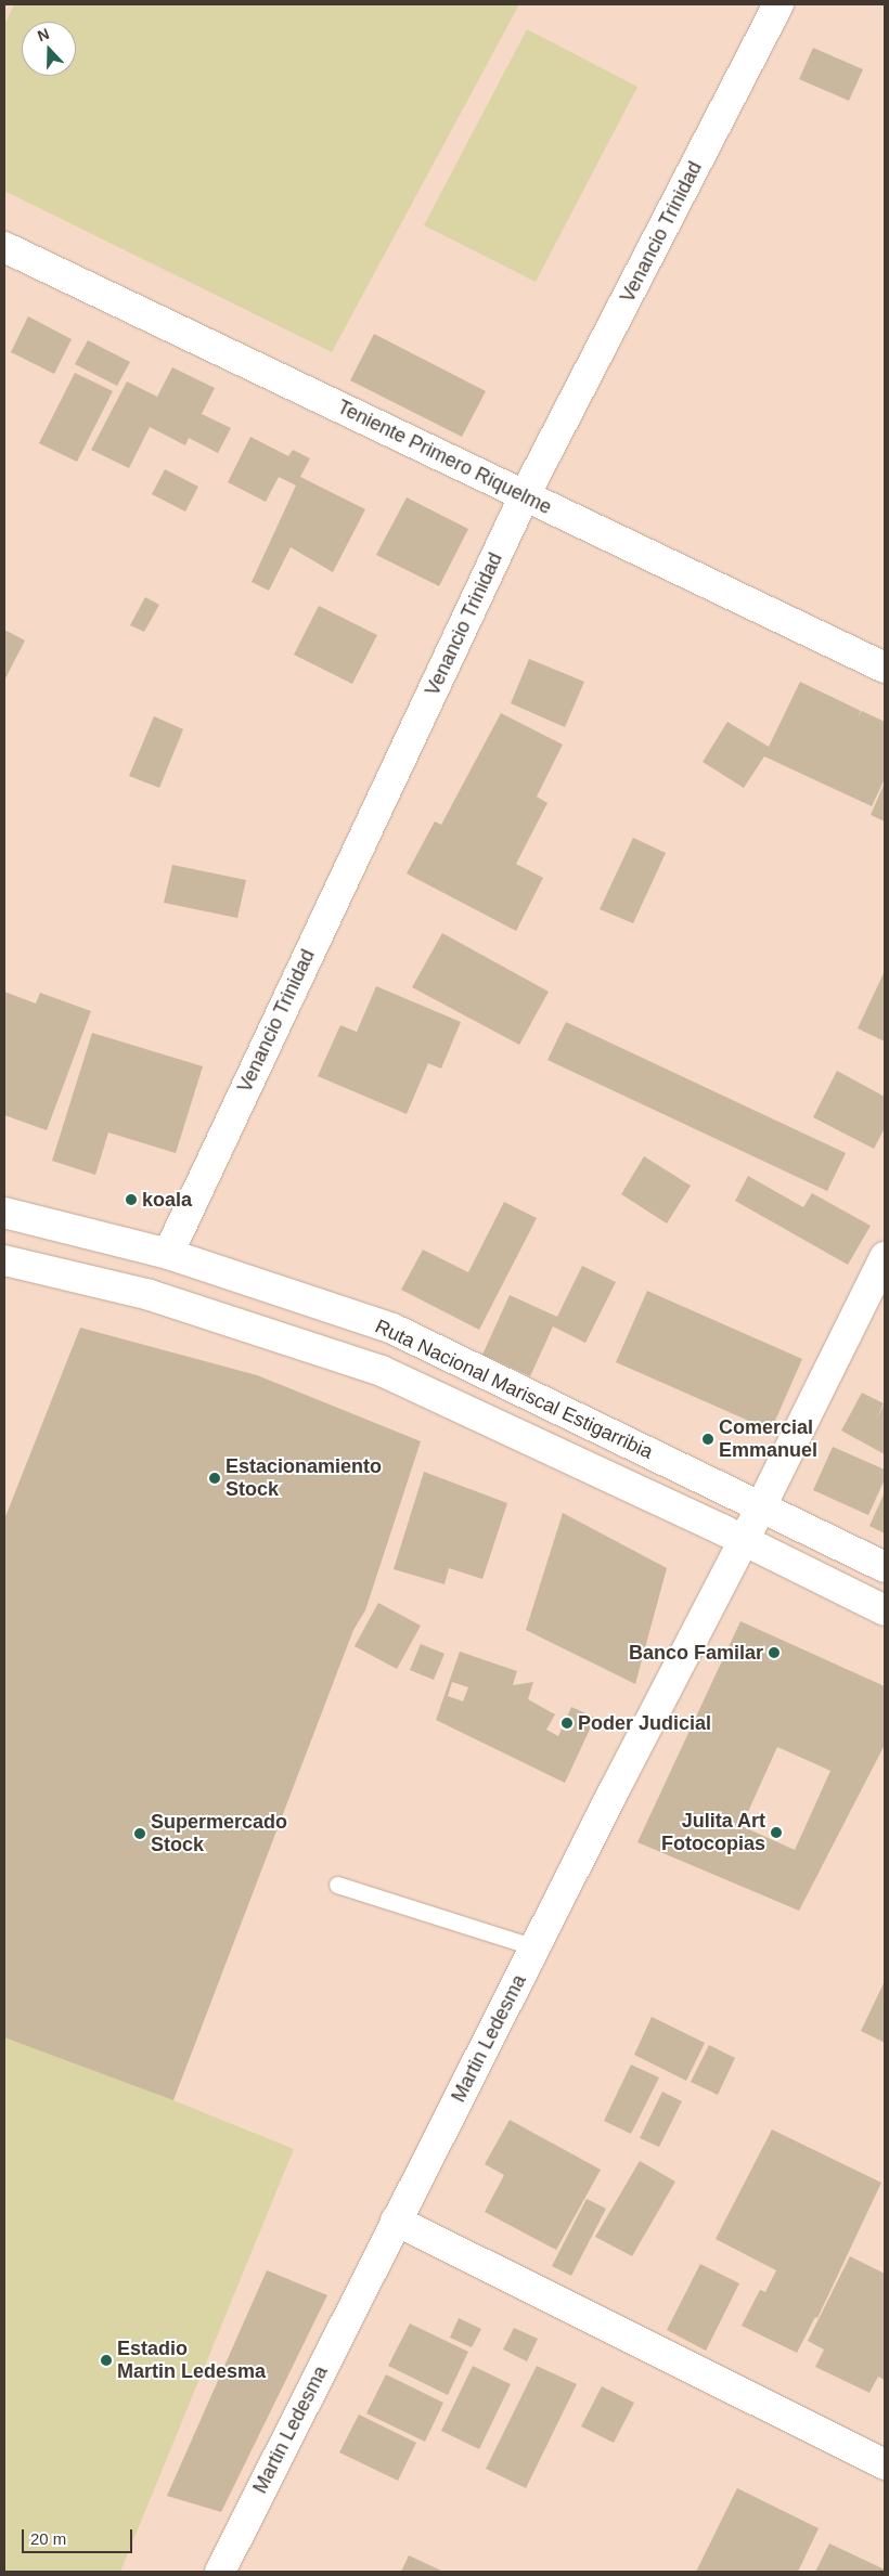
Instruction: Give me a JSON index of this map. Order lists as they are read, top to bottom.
{
  "streets": {
    "main road": [
      "Venancio Trinidad",
      "Teniente Primero Riquelme",
      "Ruta Nacional Mariscal Estigarribia",
      "Martin Ledesma"
    ]
  },
  "crossings": [
    ["Venancio Trinidad", "Teniente Primero Riquelme"],
    ["Venancio Trinidad", "Ruta Nacional Mariscal Estigarribia"],
    ["Ruta Nacional Mariscal Estigarribia", "Martin Ledesma"]
  ],
  "places": [
    "koala",
    "Comercial Emmanuel",
    "Estacionamiento Stock",
    "Banco Familar",
    "Poder Judicial",
    "Julita Art Fotocopias",
    "Supermercado Stock",
    "Estadio Martin Ledesma"
  ],
  "scale_bar": "20 m",
  "north": "top"
}
